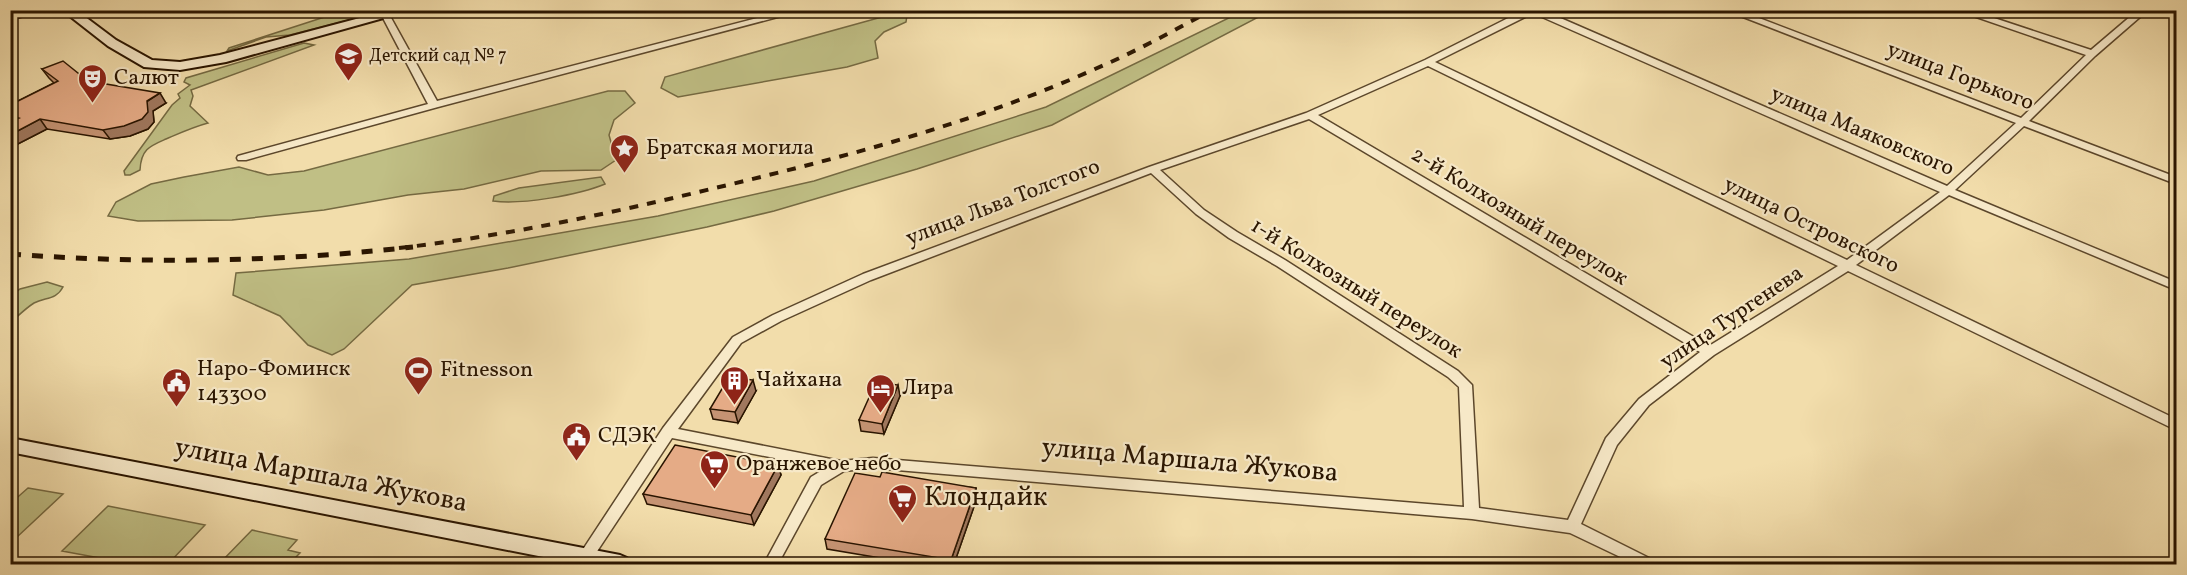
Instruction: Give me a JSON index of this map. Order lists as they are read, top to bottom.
{
  "streets": {
    "main road": ["улица Маршала Жукова"],
    "street": [
      "улица Горького",
      "улица Маяковского",
      "улица Льва Толстого",
      "2-й Колхозный переулок",
      "улица Островского",
      "1-й Колхозный переулок",
      "улица Тургенева"
    ]
  },
  "crossings": [
    ["улица Горького", "улица Тургенева"],
    ["улица Маяковского", "улица Льва Толстого"],
    ["улица Маяковского", "улица Тургенева"],
    ["улица Льва Толстого", "2-й Колхозный переулок"],
    ["улица Льва Толстого", "улица Островского"],
    ["улица Льва Толстого", "1-й Колхозный переулок"],
    ["улица Льва Толстого", "улица Маршала Жукова"],
    ["2-й Колхозный переулок", "улица Тургенева"],
    ["улица Островского", "улица Тургенева"],
    ["1-й Колхозный переулок", "улица Маршала Жукова"],
    ["улица Тургенева", "улица Маршала Жукова"]
  ],
  "places": {
    "school or university": ["Детский сад № 7"],
    "theatre": ["Салют"],
    "place": ["Братская могила"],
    "sports": ["Fitnesson"],
    "building": ["Чайхана"],
    "public building": ["Наро-Фоминск 143300", "СДЭК"],
    "hotel": ["Лира"],
    "supermarket": ["Оранжевое небо", "Клондайк"]
  }
}
